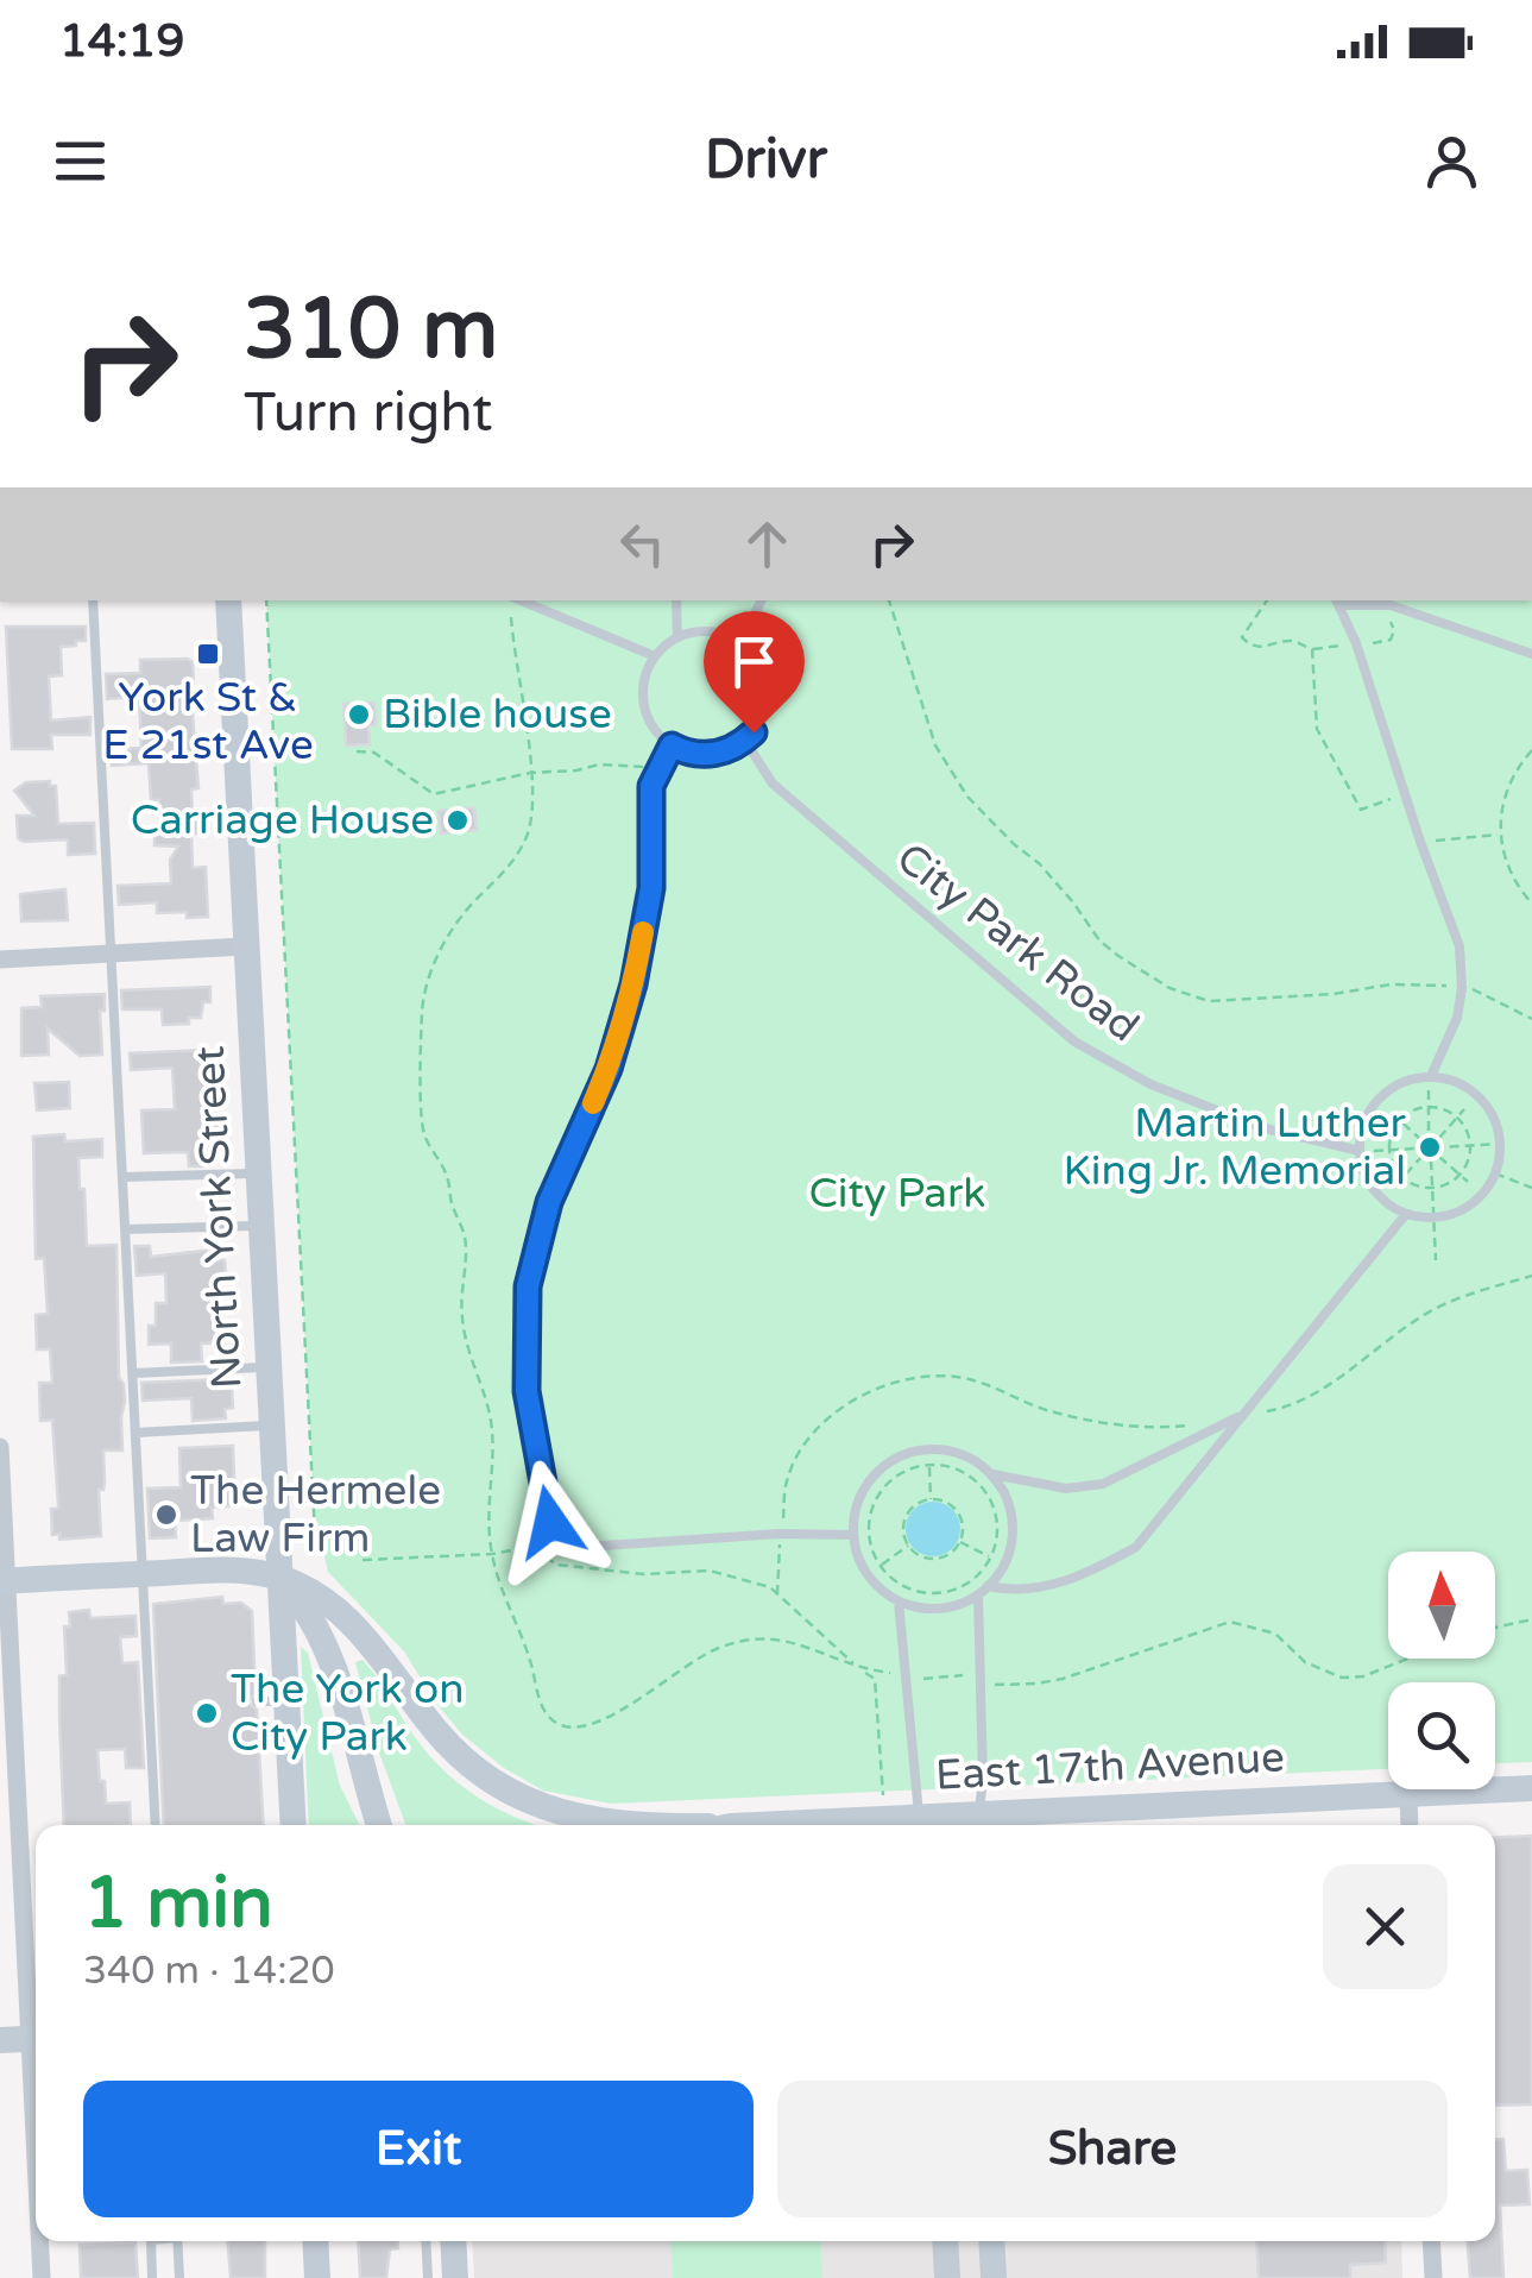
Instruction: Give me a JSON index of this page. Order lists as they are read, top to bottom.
{
  "streets": {
    "main road": ["North York Street", "East 17th Avenue"],
    "lane": ["City Park Road"]
  },
  "parks": ["City Park"],
  "places": {
    "transit": ["York St & E 21st Ave"],
    "other": [
      "Bible house",
      "Carriage House",
      "Martin Luther King Jr. Memorial",
      "The Hermele Law Firm",
      "The York on City Park"
    ]
  },
  "north": "top",
  "page": {
    "status": "14:19",
    "header": "Drivr",
    "turn": ["310 m", "Turn right"],
    "heading": ["1 min", "340 m · 14:20"],
    "buttons": ["Exit", "Share"]
  }
}
